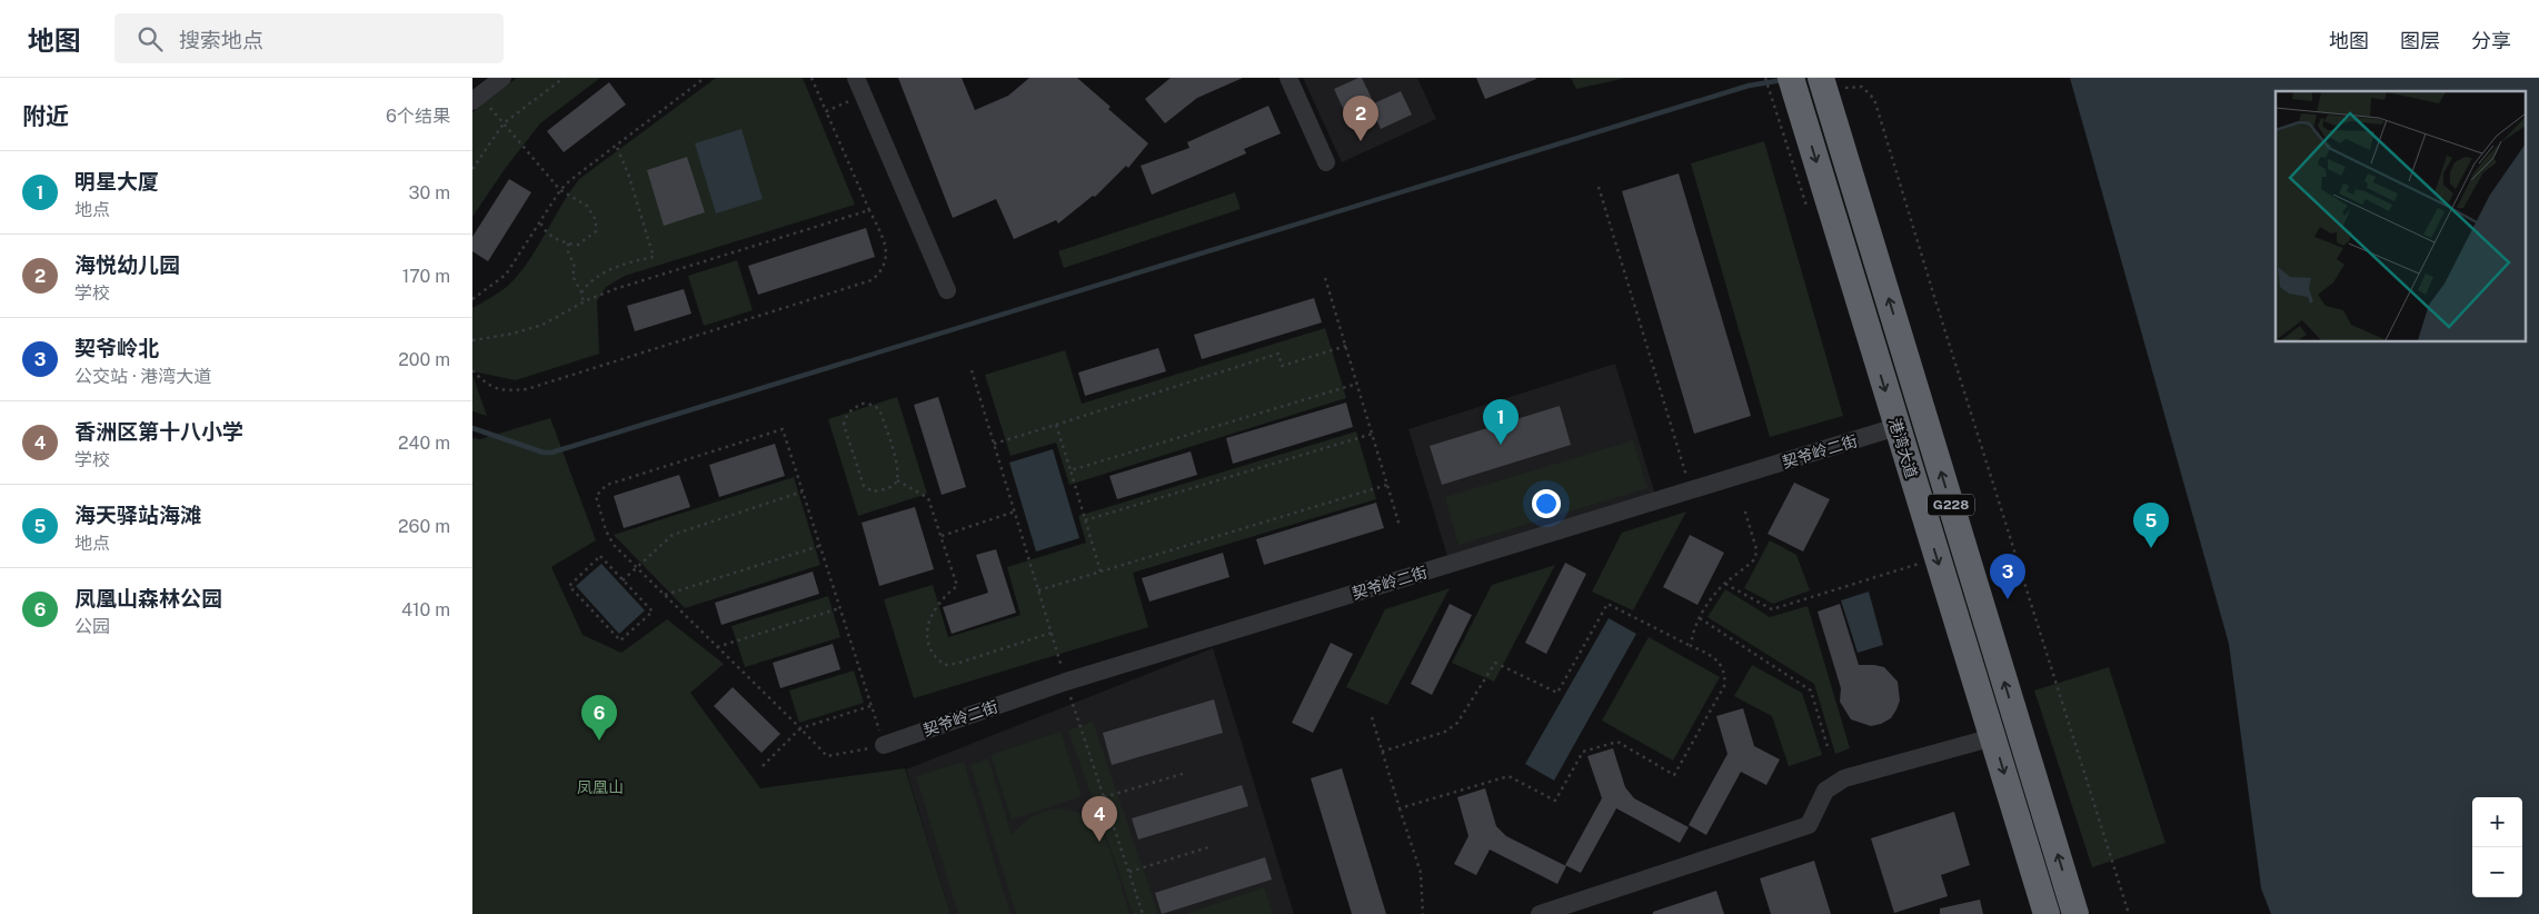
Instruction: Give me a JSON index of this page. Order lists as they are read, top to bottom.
{
  "streets": {
    "highway": ["港湾大道", "G228"],
    "street": ["契爷岭二街"]
  },
  "crossings": [
    ["港湾大道", "契爷岭二街"]
  ],
  "parks": ["凤凰山"],
  "page": {
    "header": "地图",
    "search": "搜索地点",
    "nav": ["地图", "图层", "分享"],
    "heading": ["附近", "6个结果"],
    "pins": [
      "2",
      "1",
      "5",
      "3",
      "6",
      "4"
    ],
    "list": [
      {
        "mark": "1",
        "name": "明星大厦",
        "note": "地点",
        "value": "30 m"
      },
      {
        "mark": "2",
        "name": "海悦幼儿园",
        "note": "学校",
        "value": "170 m"
      },
      {
        "mark": "3",
        "name": "契爷岭北",
        "note": "公交站 · 港湾大道",
        "value": "200 m"
      },
      {
        "mark": "4",
        "name": "香洲区第十八小学",
        "note": "学校",
        "value": "240 m"
      },
      {
        "mark": "5",
        "name": "海天驿站海滩",
        "note": "地点",
        "value": "260 m"
      },
      {
        "mark": "6",
        "name": "凤凰山森林公园",
        "note": "公园",
        "value": "410 m"
      }
    ],
    "map_buttons": ["+", "−"]
  }
}
